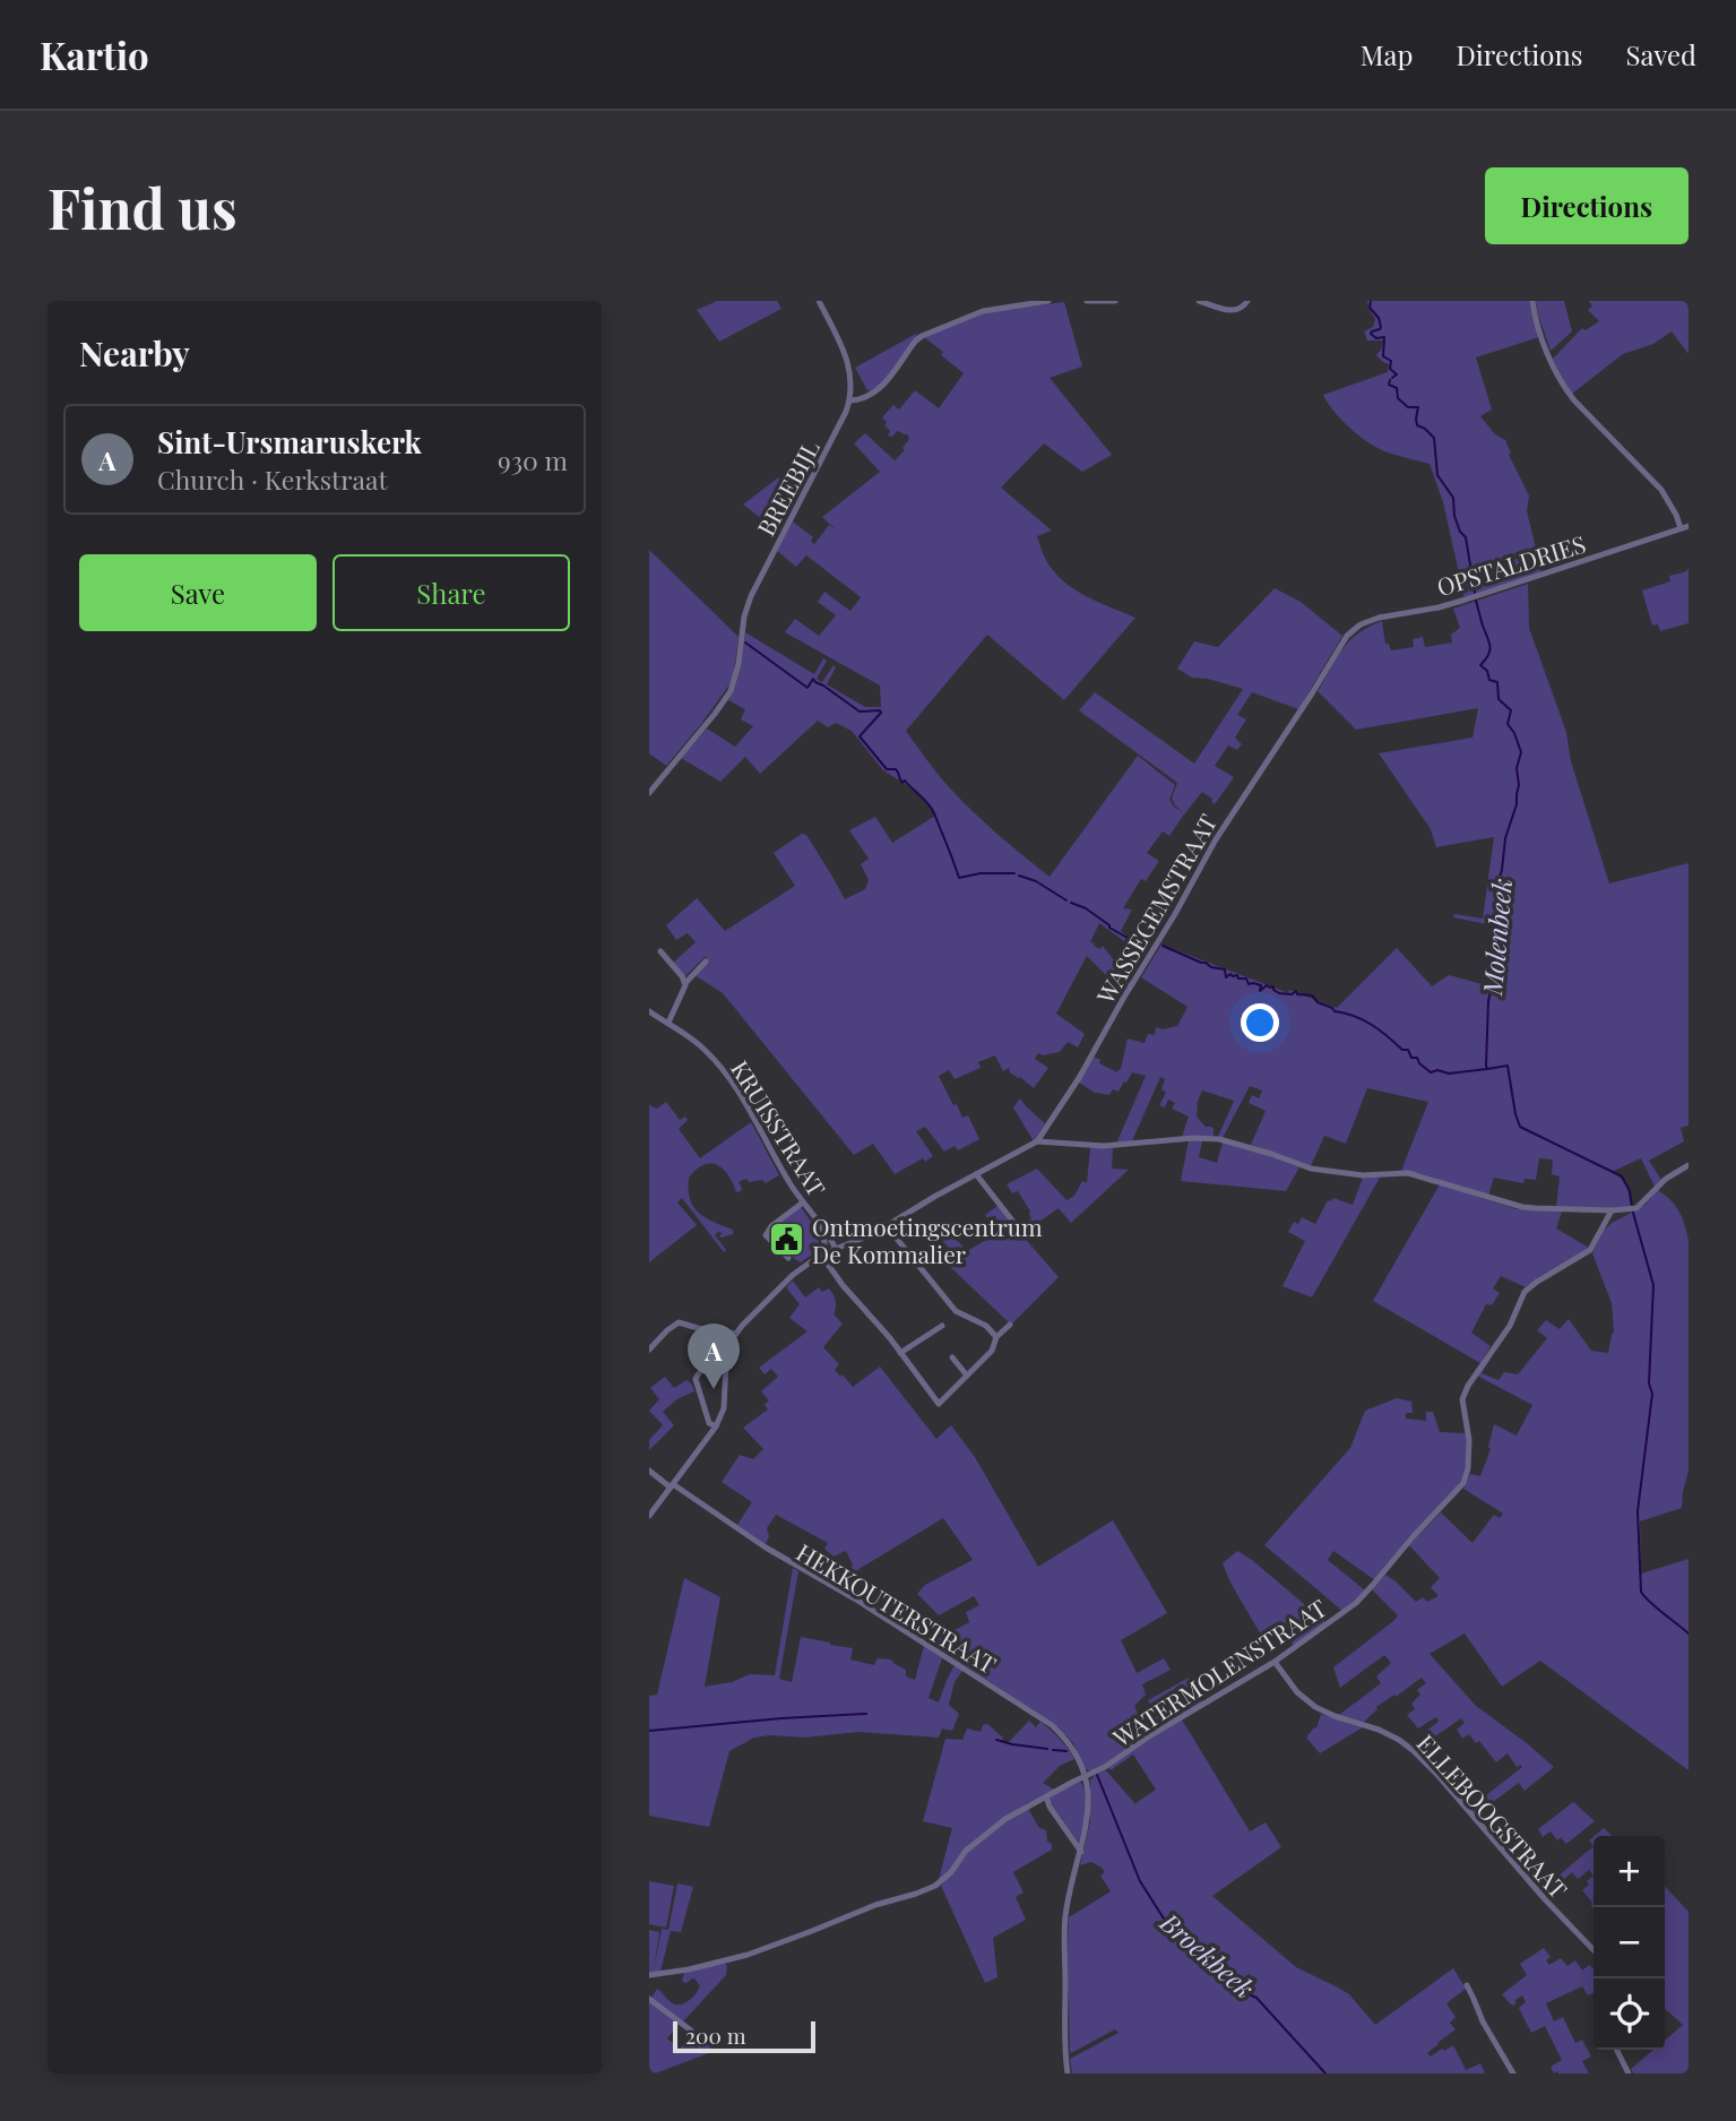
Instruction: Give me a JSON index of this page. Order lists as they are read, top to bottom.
{
  "streets": {
    "street": [
      "BREEBIJL",
      "OPSTALDRIES",
      "WASSEGEMSTRAAT",
      "KRUISSTRAAT",
      "HEKKOUTERSTRAAT",
      "WATERMOLENSTRAAT",
      "ELLEBOOGSTRAAT"
    ]
  },
  "crossings": [
    ["OPSTALDRIES", "WASSEGEMSTRAAT"],
    ["WASSEGEMSTRAAT", "KRUISSTRAAT"],
    ["HEKKOUTERSTRAAT", "WATERMOLENSTRAAT"],
    ["WATERMOLENSTRAAT", "ELLEBOOGSTRAAT"]
  ],
  "water": ["Molenbeek", "Broekbeek"],
  "places": {
    "public building": ["Ontmoetingscentrum De Kommalier"]
  },
  "scale_bar": "200 m",
  "page": {
    "header": "Kartio",
    "nav": ["Map", "Directions", "Saved"],
    "buttons": [
      "Directions",
      ["Save", "Share"]
    ],
    "title": "Find us",
    "heading": "Nearby",
    "list": [
      {
        "mark": "A",
        "name": "Sint-Ursmaruskerk",
        "note": "Church · Kerkstraat",
        "value": "930 m"
      }
    ],
    "pins": "A",
    "map_buttons": ["+", "−"],
    "scale": "200 m"
  }
}
